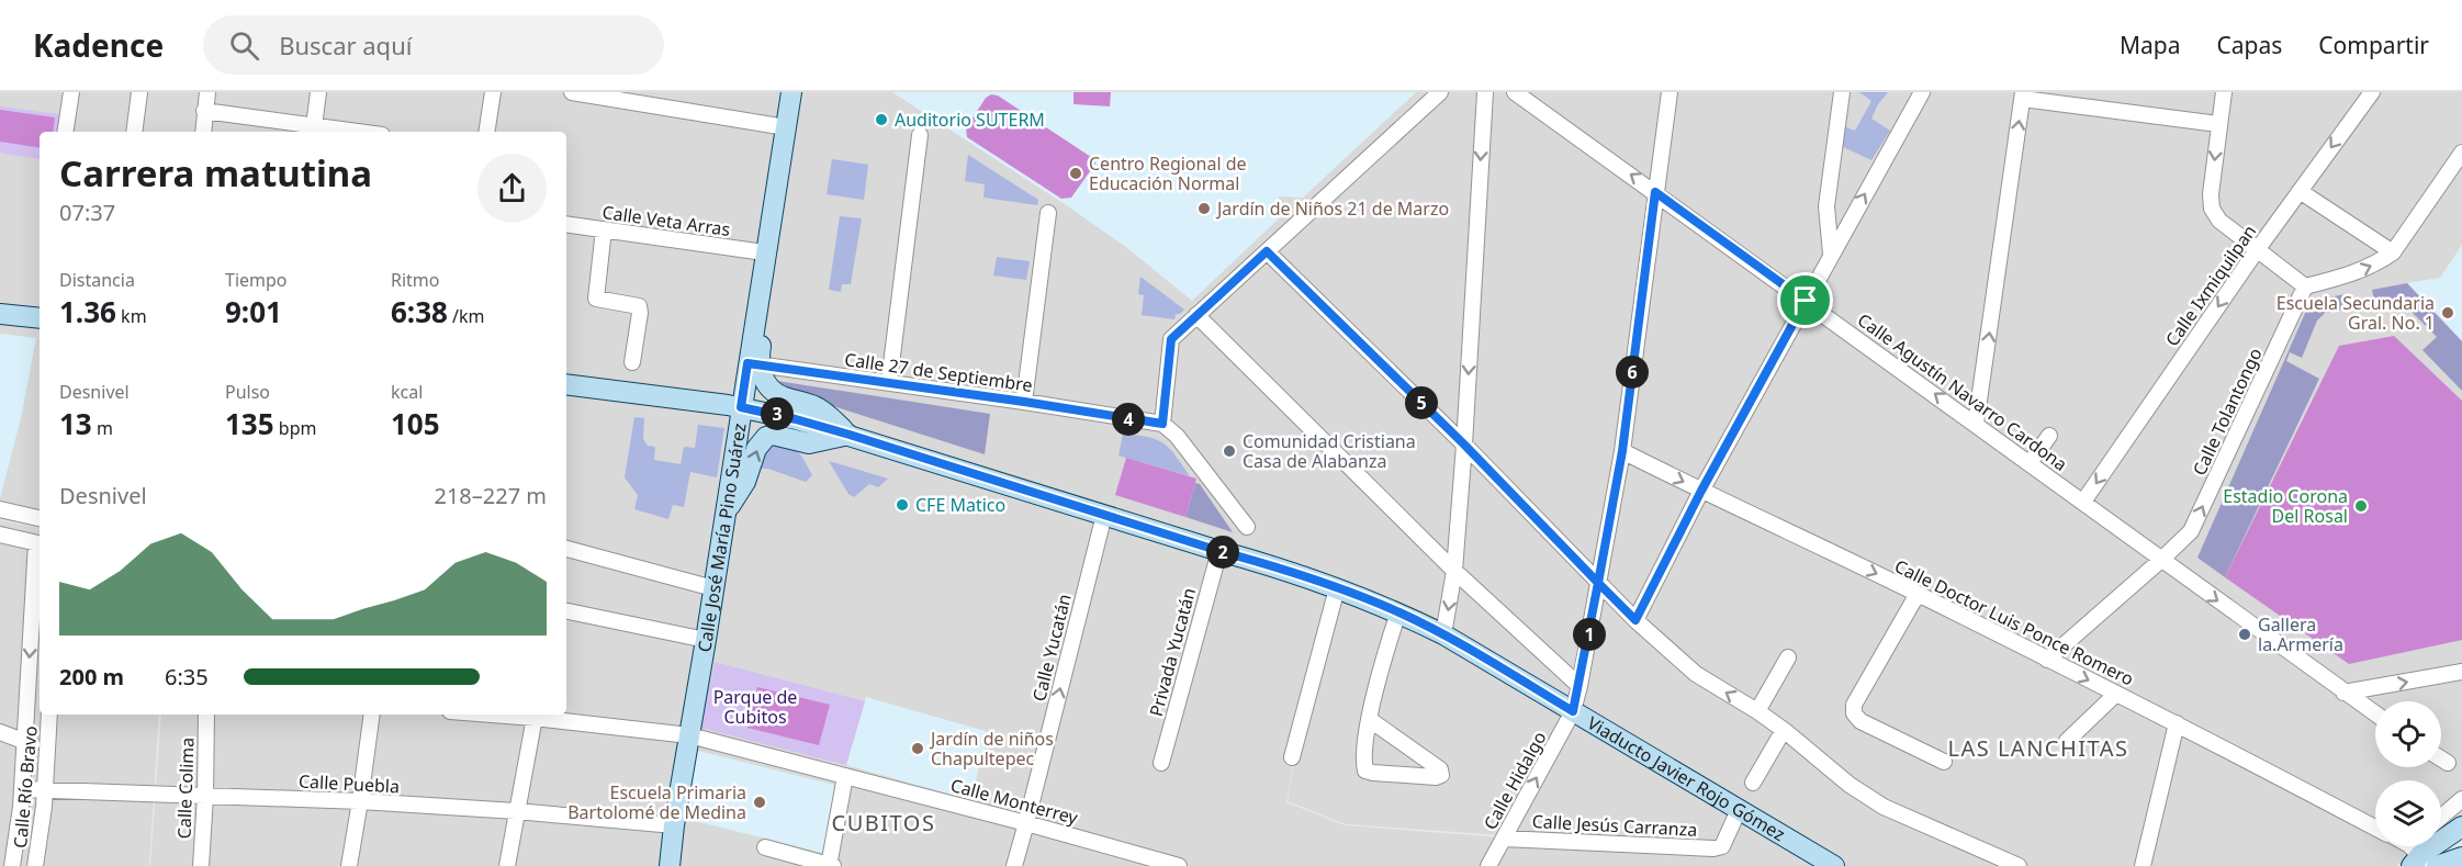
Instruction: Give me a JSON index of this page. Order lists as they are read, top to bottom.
{
  "streets": {
    "main road": ["Calle José María Pino Suárez", "Viaducto Javier Rojo Gómez"],
    "street": [
      "Calle Veta Arras",
      "Calle Ixmiquilpan",
      "Calle 27 de Septiembre",
      "Calle Agustín Navarro Cardona",
      "Calle Tolantongo",
      "Calle Doctor Luis Ponce Romero",
      "Calle Yucatán",
      "Privada Yucatán",
      "Calle Hidalgo",
      "Calle Puebla",
      "Calle Río Bravo",
      "Calle Colima",
      "Calle Monterrey",
      "Calle Jesús Carranza"
    ]
  },
  "crossings": [
    ["Calle Veta Arras", "Calle José María Pino Suárez"],
    ["Calle Ixmiquilpan", "Calle Agustín Navarro Cardona"],
    ["Calle 27 de Septiembre", "Calle José María Pino Suárez"],
    ["Calle Agustín Navarro Cardona", "Calle Tolantongo"],
    ["Calle Agustín Navarro Cardona", "Calle Hidalgo"],
    ["Calle Tolantongo", "Calle Doctor Luis Ponce Romero"],
    ["Calle José María Pino Suárez", "Viaducto Javier Rojo Gómez"],
    ["Calle José María Pino Suárez", "Calle Puebla"],
    ["Calle José María Pino Suárez", "Calle Monterrey"],
    ["Calle Doctor Luis Ponce Romero", "Calle Hidalgo"],
    ["Calle Yucatán", "Viaducto Javier Rojo Gómez"],
    ["Calle Yucatán", "Calle Monterrey"],
    ["Privada Yucatán", "Viaducto Javier Rojo Gómez"],
    ["Viaducto Javier Rojo Gómez", "Calle Hidalgo"],
    ["Viaducto Javier Rojo Gómez", "Calle Jesús Carranza"],
    ["Calle Hidalgo", "Calle Jesús Carranza"],
    ["Calle Puebla", "Calle Río Bravo"],
    ["Calle Puebla", "Calle Colima"]
  ],
  "one_way": [
    "Calle Tolantongo",
    "Calle Doctor Luis Ponce Romero",
    "Calle Yucatán",
    "Calle Río Bravo"
  ],
  "districts": ["LAS LANCHITAS", "CUBITOS"],
  "parks": ["Parque de Cubitos"],
  "places": [
    "Auditorio SUTERM",
    "Centro Regional de Educación Normal",
    "Jardín de Niños 21 de Marzo",
    "Escuela Secundaria Gral. No. 1",
    "Comunidad Cristiana Casa de Alabanza",
    "CFE Matico",
    "Estadio Corona Del Rosal",
    "Gallera la.Armería",
    "Jardín de niños Chapultepec",
    "Escuela Primaria Bartolomé de Medina"
  ],
  "page": {
    "header": "Kadence",
    "search": "Buscar aquí",
    "nav": ["Mapa", "Capas", "Compartir"],
    "heading": ["Carrera matutina", "07:37"],
    "stats": [
      ["Distancia", "1.36 km"],
      ["Tiempo", "9:01"],
      ["Ritmo", "6:38 /km"],
      ["Desnivel", "13 m"],
      ["Pulso", "135 bpm"],
      ["kcal", "105"]
    ],
    "pins": [
      "6",
      "5",
      "3",
      "4",
      "2",
      "1"
    ],
    "chart": ["Desnivel", "218–227 m"],
    "list": [
      {
        "name": "200 m",
        "note": "6:35"
      }
    ]
  }
}
